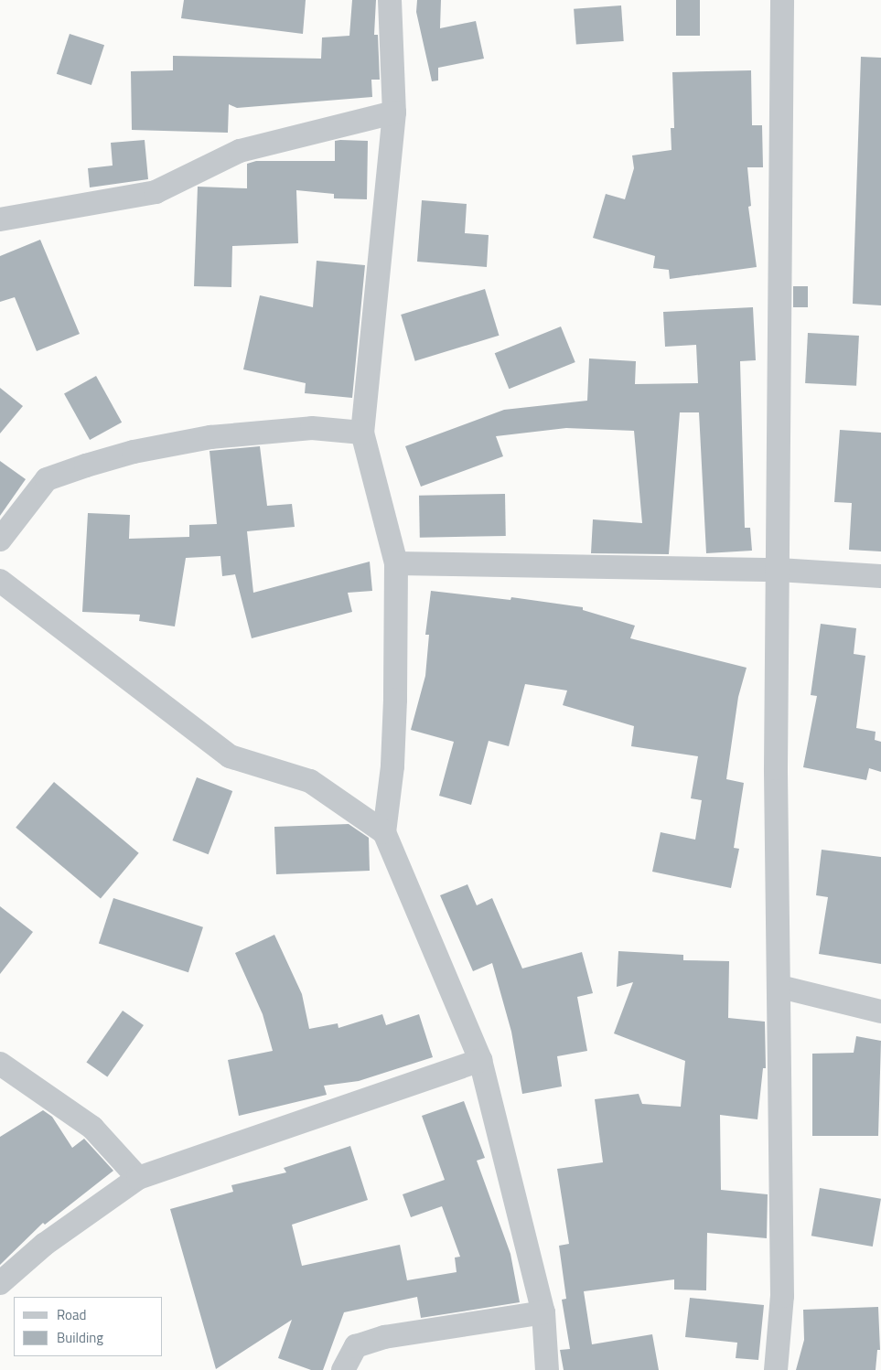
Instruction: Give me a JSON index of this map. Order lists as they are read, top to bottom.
{
  "legend": ["Road", "Building"]
}
